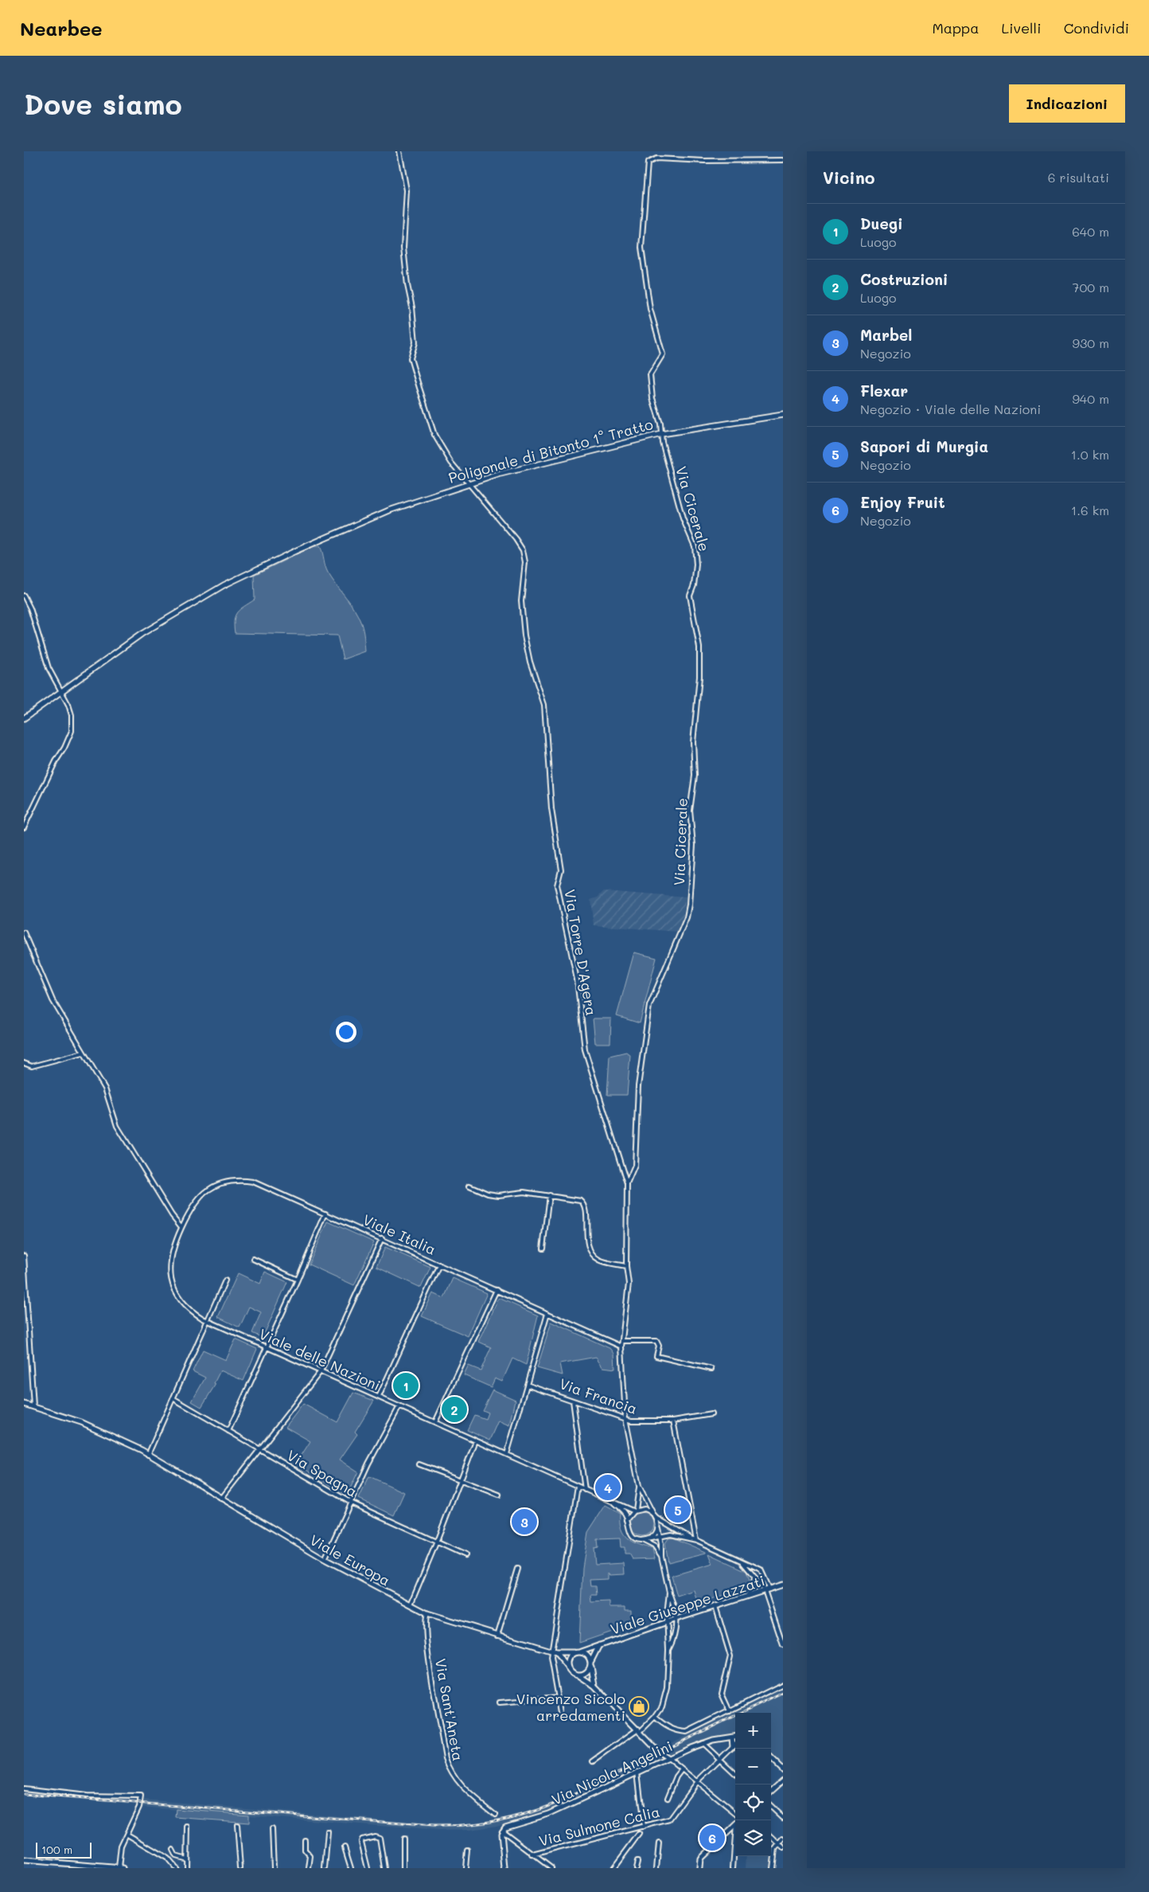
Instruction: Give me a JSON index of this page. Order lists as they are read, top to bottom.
{
  "streets": {
    "main road": ["Poligonale di Bitonto 1° Tratto"],
    "street": [
      "Via Cicerale",
      "Via Torre D'Agera",
      "Viale Italia",
      "Viale delle Nazioni",
      "Via Francia",
      "Via Spagna",
      "Viale Europa",
      "Viale Giuseppe Lazzati",
      "Via Sant'Aneta",
      "Via Nicola Angelini",
      "Via Sulmone Calia"
    ]
  },
  "crossings": [
    ["Poligonale di Bitonto 1° Tratto", "Via Cicerale"],
    ["Poligonale di Bitonto 1° Tratto", "Via Torre D'Agera"],
    ["Via Cicerale", "Via Torre D'Agera"],
    ["Via Torre D'Agera", "Viale Italia"],
    ["Via Torre D'Agera", "Via Francia"],
    ["Viale Italia", "Viale delle Nazioni"],
    ["Viale Europa", "Viale Giuseppe Lazzati"],
    ["Viale Europa", "Via Sant'Aneta"]
  ],
  "places": {
    "shop": ["Vincenzo Sicolo arredamenti"]
  },
  "scale_bar": "100 m",
  "page": {
    "header": "Nearbee",
    "nav": ["Mappa", "Livelli", "Condividi"],
    "buttons": "Indicazioni",
    "title": "Dove siamo",
    "heading": ["Vicino", "6 risultati"],
    "list": [
      {
        "mark": "1",
        "name": "Duegi",
        "note": "Luogo",
        "value": "640 m"
      },
      {
        "mark": "2",
        "name": "Costruzioni",
        "note": "Luogo",
        "value": "700 m"
      },
      {
        "mark": "3",
        "name": "Marbel",
        "note": "Negozio",
        "value": "930 m"
      },
      {
        "mark": "4",
        "name": "Flexar",
        "note": "Negozio · Viale delle Nazioni",
        "value": "940 m"
      },
      {
        "mark": "5",
        "name": "Sapori di Murgia",
        "note": "Negozio",
        "value": "1.0 km"
      },
      {
        "mark": "6",
        "name": "Enjoy Fruit",
        "note": "Negozio",
        "value": "1.6 km"
      }
    ],
    "pins": [
      "1",
      "2",
      "4",
      "5",
      "3",
      "6"
    ],
    "map_buttons": ["+", "−"],
    "scale": "100 m"
  }
}
